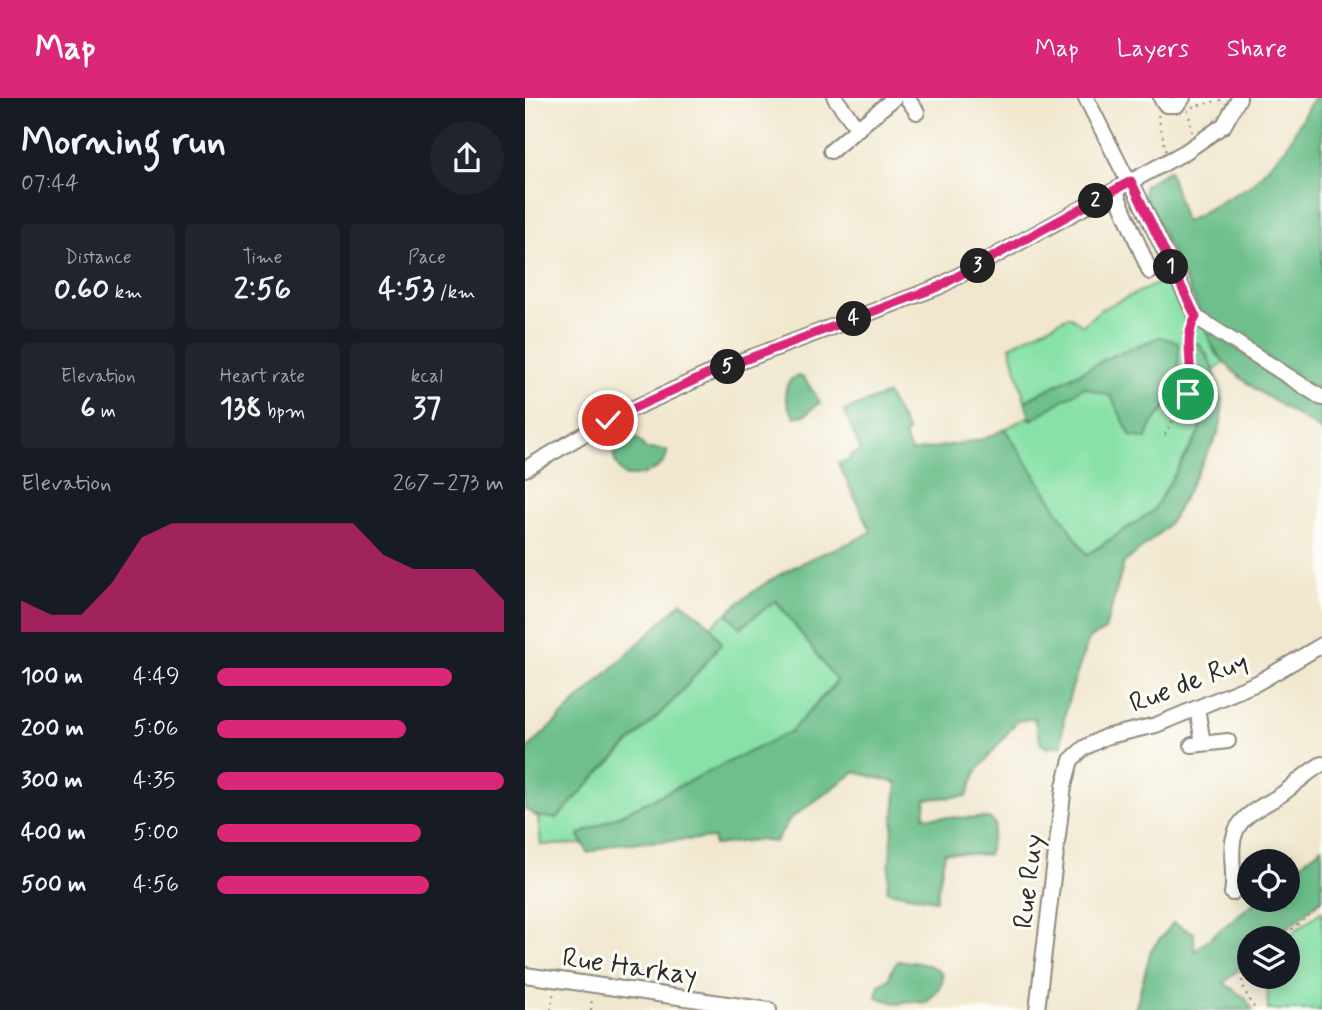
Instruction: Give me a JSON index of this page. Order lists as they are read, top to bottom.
{
  "streets": {
    "street": ["Rue de Ruy", "Rue Ruy", "Rue Harkay"]
  },
  "crossings": [
    ["Rue de Ruy", "Rue Ruy"]
  ],
  "page": {
    "header": "Map",
    "nav": ["Map", "Layers", "Share"],
    "heading": ["Morning run", "07:44"],
    "pins": [
      "2",
      "3",
      "1",
      "4",
      "5"
    ],
    "stats": [
      ["Distance", "0.60 km"],
      ["Time", "2:56"],
      ["Pace", "4:53 /km"],
      ["Elevation", "6 m"],
      ["Heart rate", "138 bpm"],
      ["kcal", "37"]
    ],
    "chart": ["Elevation", "267–273 m"],
    "list": [
      {
        "name": "100 m",
        "note": "4:49"
      },
      {
        "name": "200 m",
        "note": "5:06"
      },
      {
        "name": "300 m",
        "note": "4:35"
      },
      {
        "name": "400 m",
        "note": "5:00"
      },
      {
        "name": "500 m",
        "note": "4:56"
      }
    ]
  }
}
